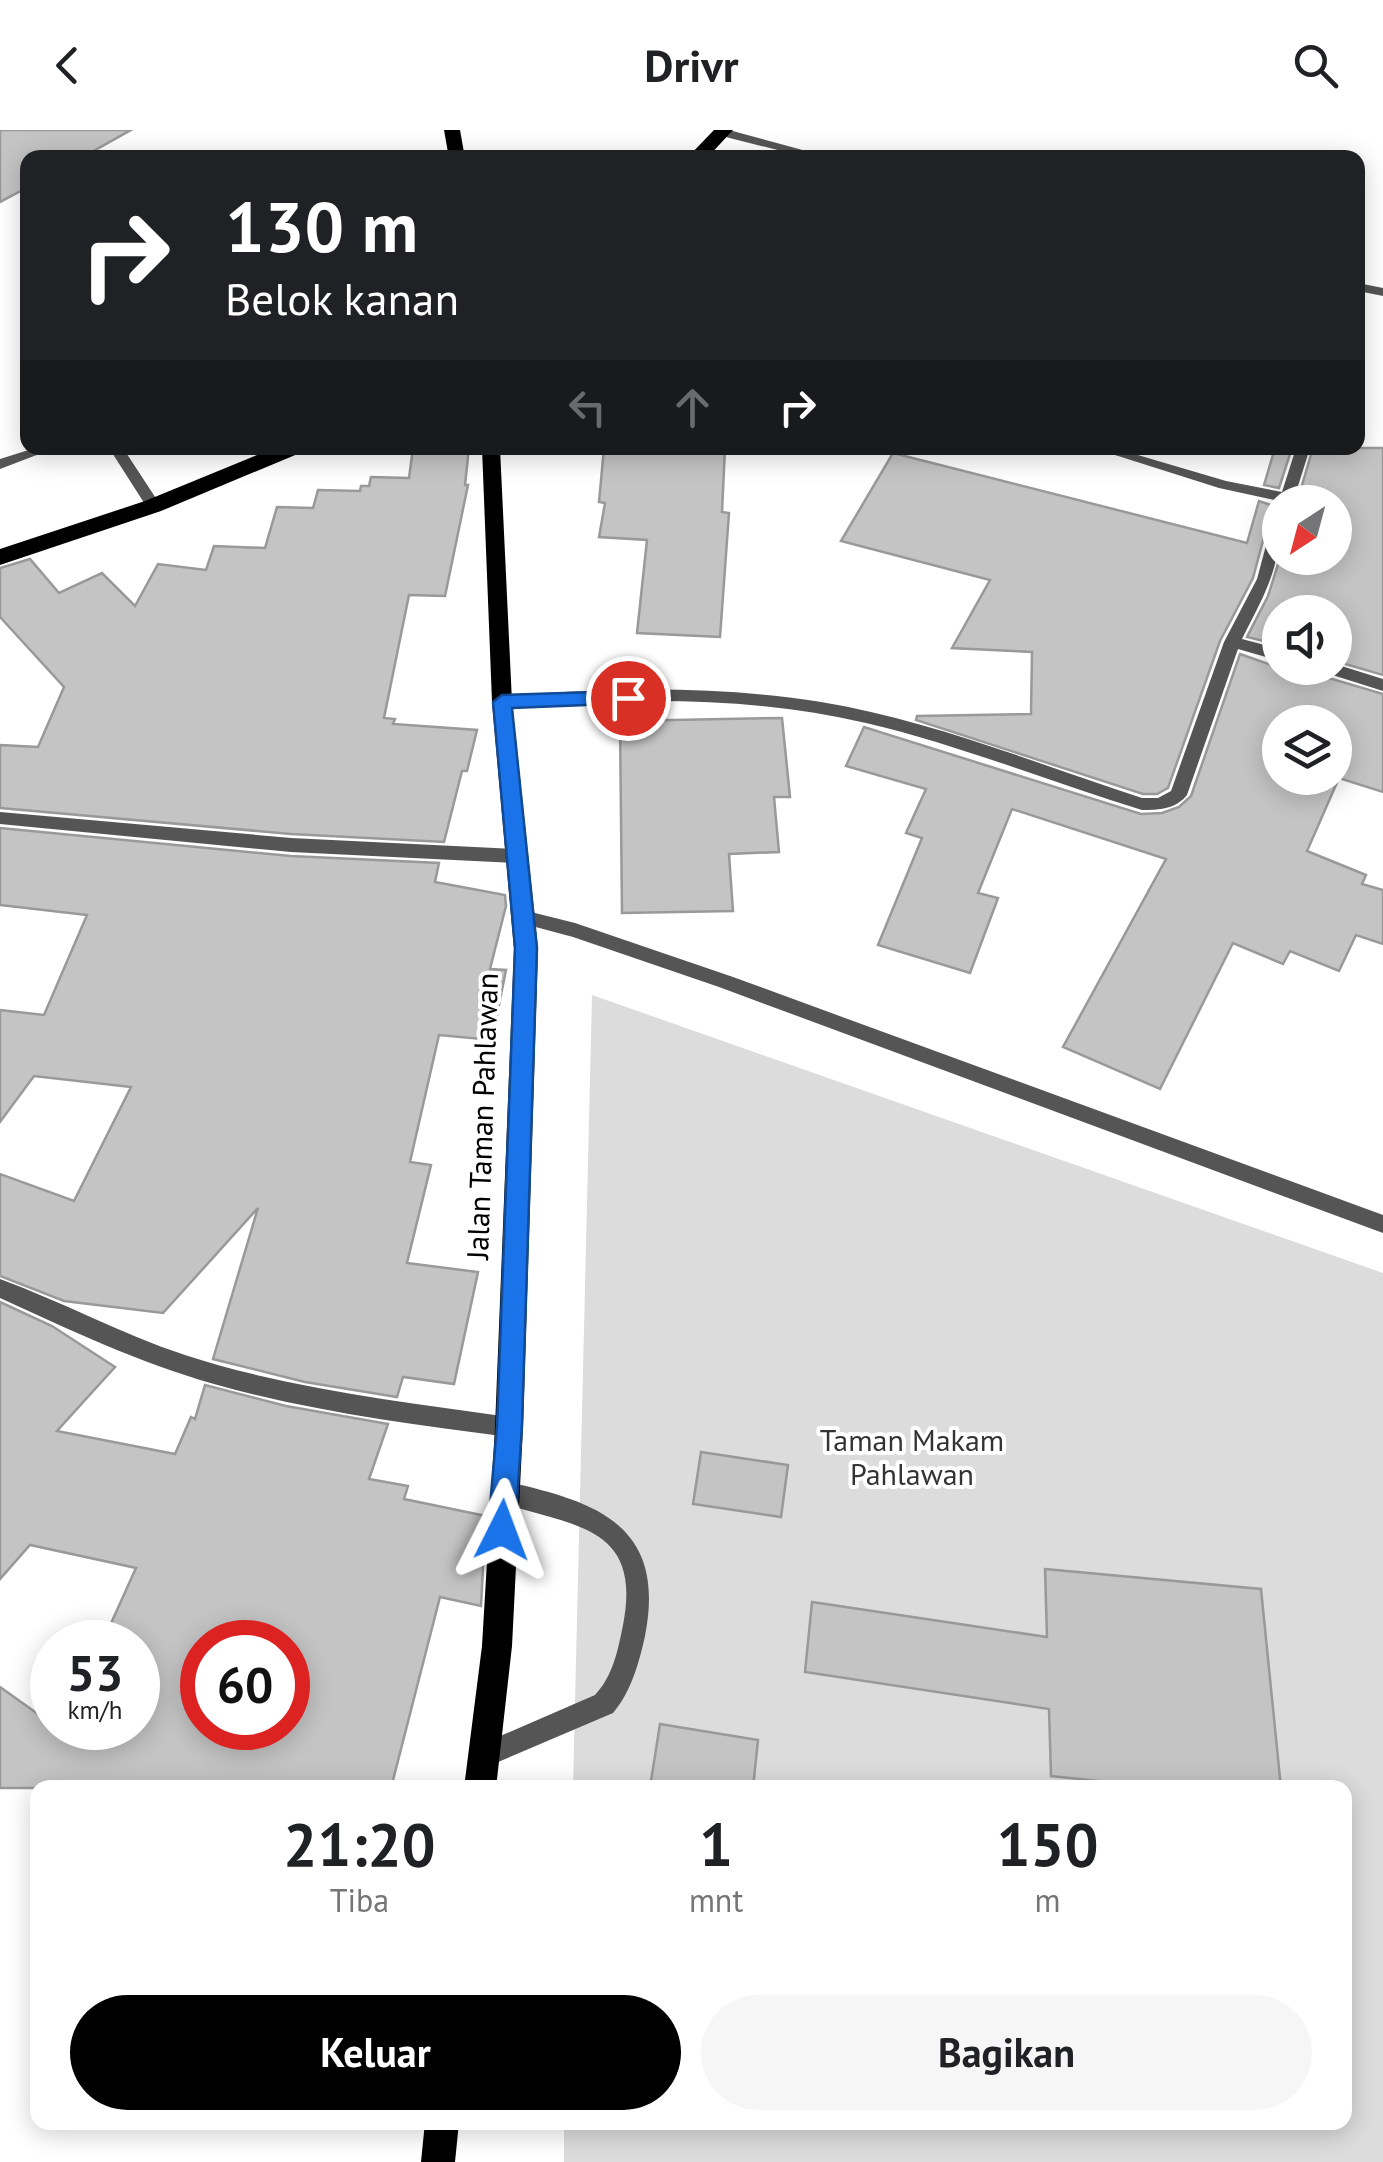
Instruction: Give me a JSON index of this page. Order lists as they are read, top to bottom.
{
  "streets": {
    "main road": ["Jalan Taman Pahlawan"]
  },
  "parks": ["Taman Makam Pahlawan"],
  "north": "bottom left",
  "page": {
    "header": "Drivr",
    "turn": ["130 m", "Belok kanan"],
    "speed": "53 km/h",
    "limit": "60",
    "eta": [
      "21:20",
      "Tiba",
      "1",
      "mnt",
      "150",
      "m"
    ],
    "buttons": ["Keluar", "Bagikan"]
  }
}
